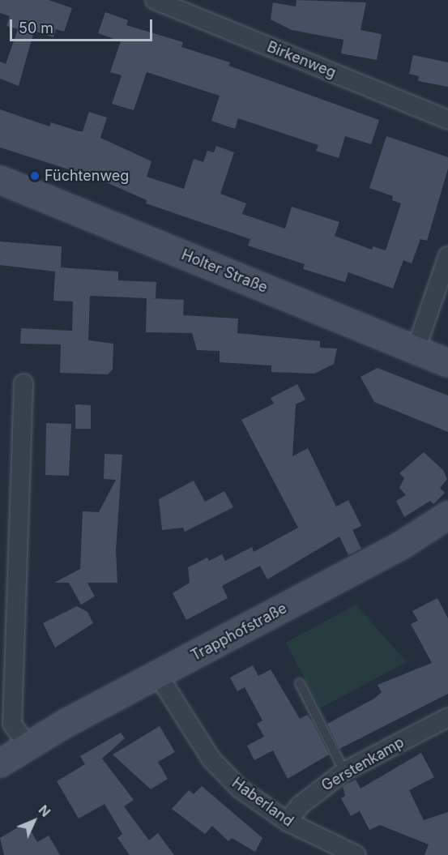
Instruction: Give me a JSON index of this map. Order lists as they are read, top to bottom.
{
  "streets": {
    "street": [
      "Birkenweg",
      "Holter Straße",
      "Trapphofstraße",
      "Gerstenkamp",
      "Haberland"
    ]
  },
  "crossings": [
    ["Trapphofstraße", "Haberland"],
    ["Gerstenkamp", "Haberland"]
  ],
  "places": ["Füchtenweg"],
  "scale_bar": "50 m",
  "north": "top right"
}
